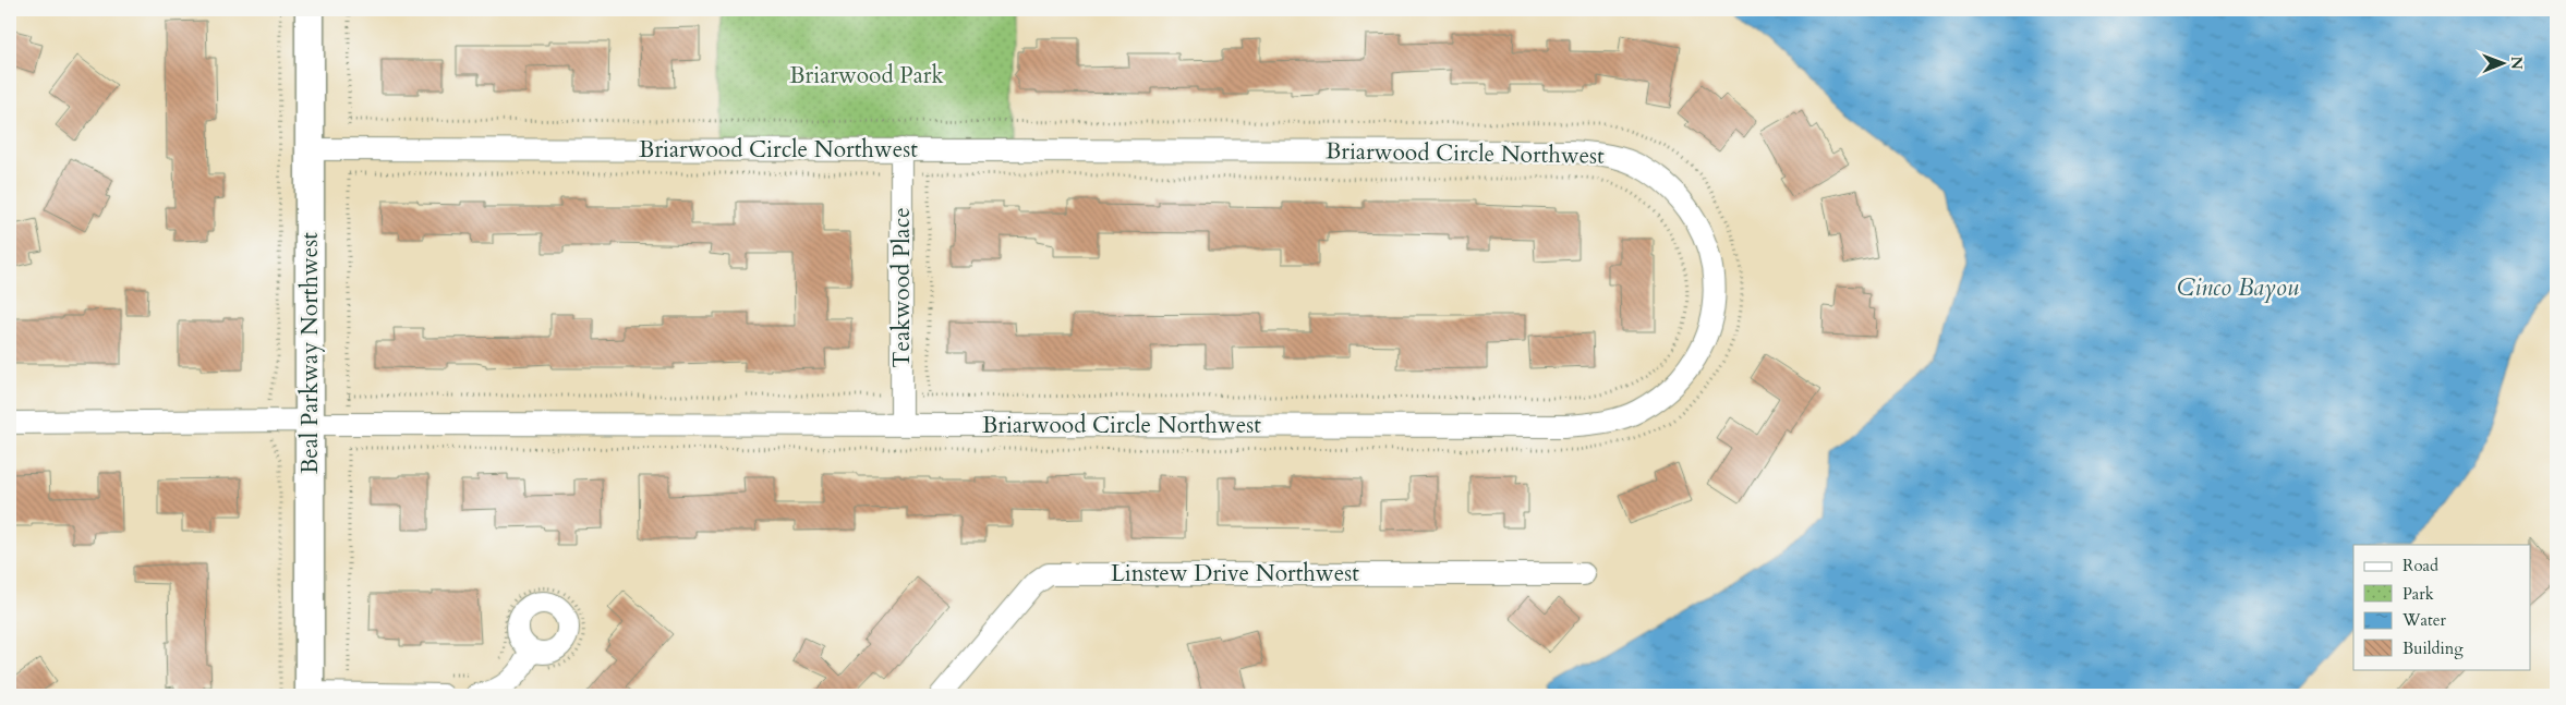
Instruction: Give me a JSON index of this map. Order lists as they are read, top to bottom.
{
  "streets": {
    "main road": ["Beal Parkway Northwest"],
    "street": ["Briarwood Circle Northwest", "Teakwood Place", "Linstew Drive Northwest"]
  },
  "crossings": [
    ["Briarwood Circle Northwest", "Teakwood Place"],
    ["Briarwood Circle Northwest", "Beal Parkway Northwest"]
  ],
  "water": ["Cinco Bayou"],
  "parks": ["Briarwood Park"],
  "legend": [
    "Road",
    "Park",
    "Water",
    "Building"
  ],
  "north": "right"
}
